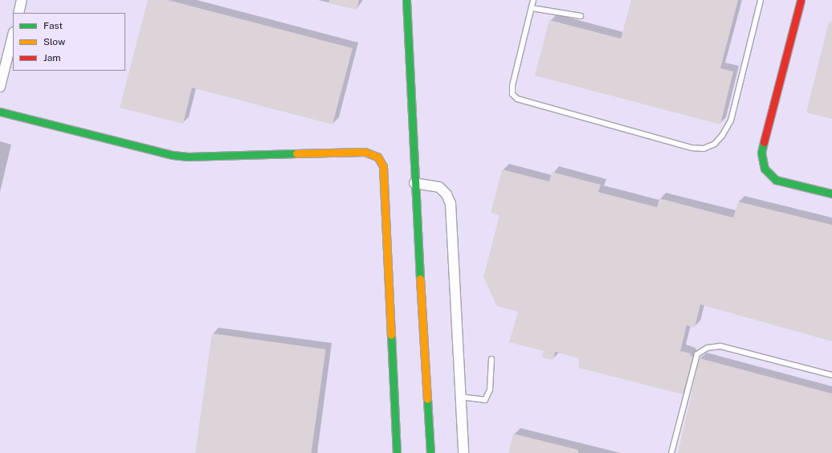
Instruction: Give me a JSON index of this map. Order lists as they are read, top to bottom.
{
  "legend": ["Fast", "Slow", "Jam"]
}
